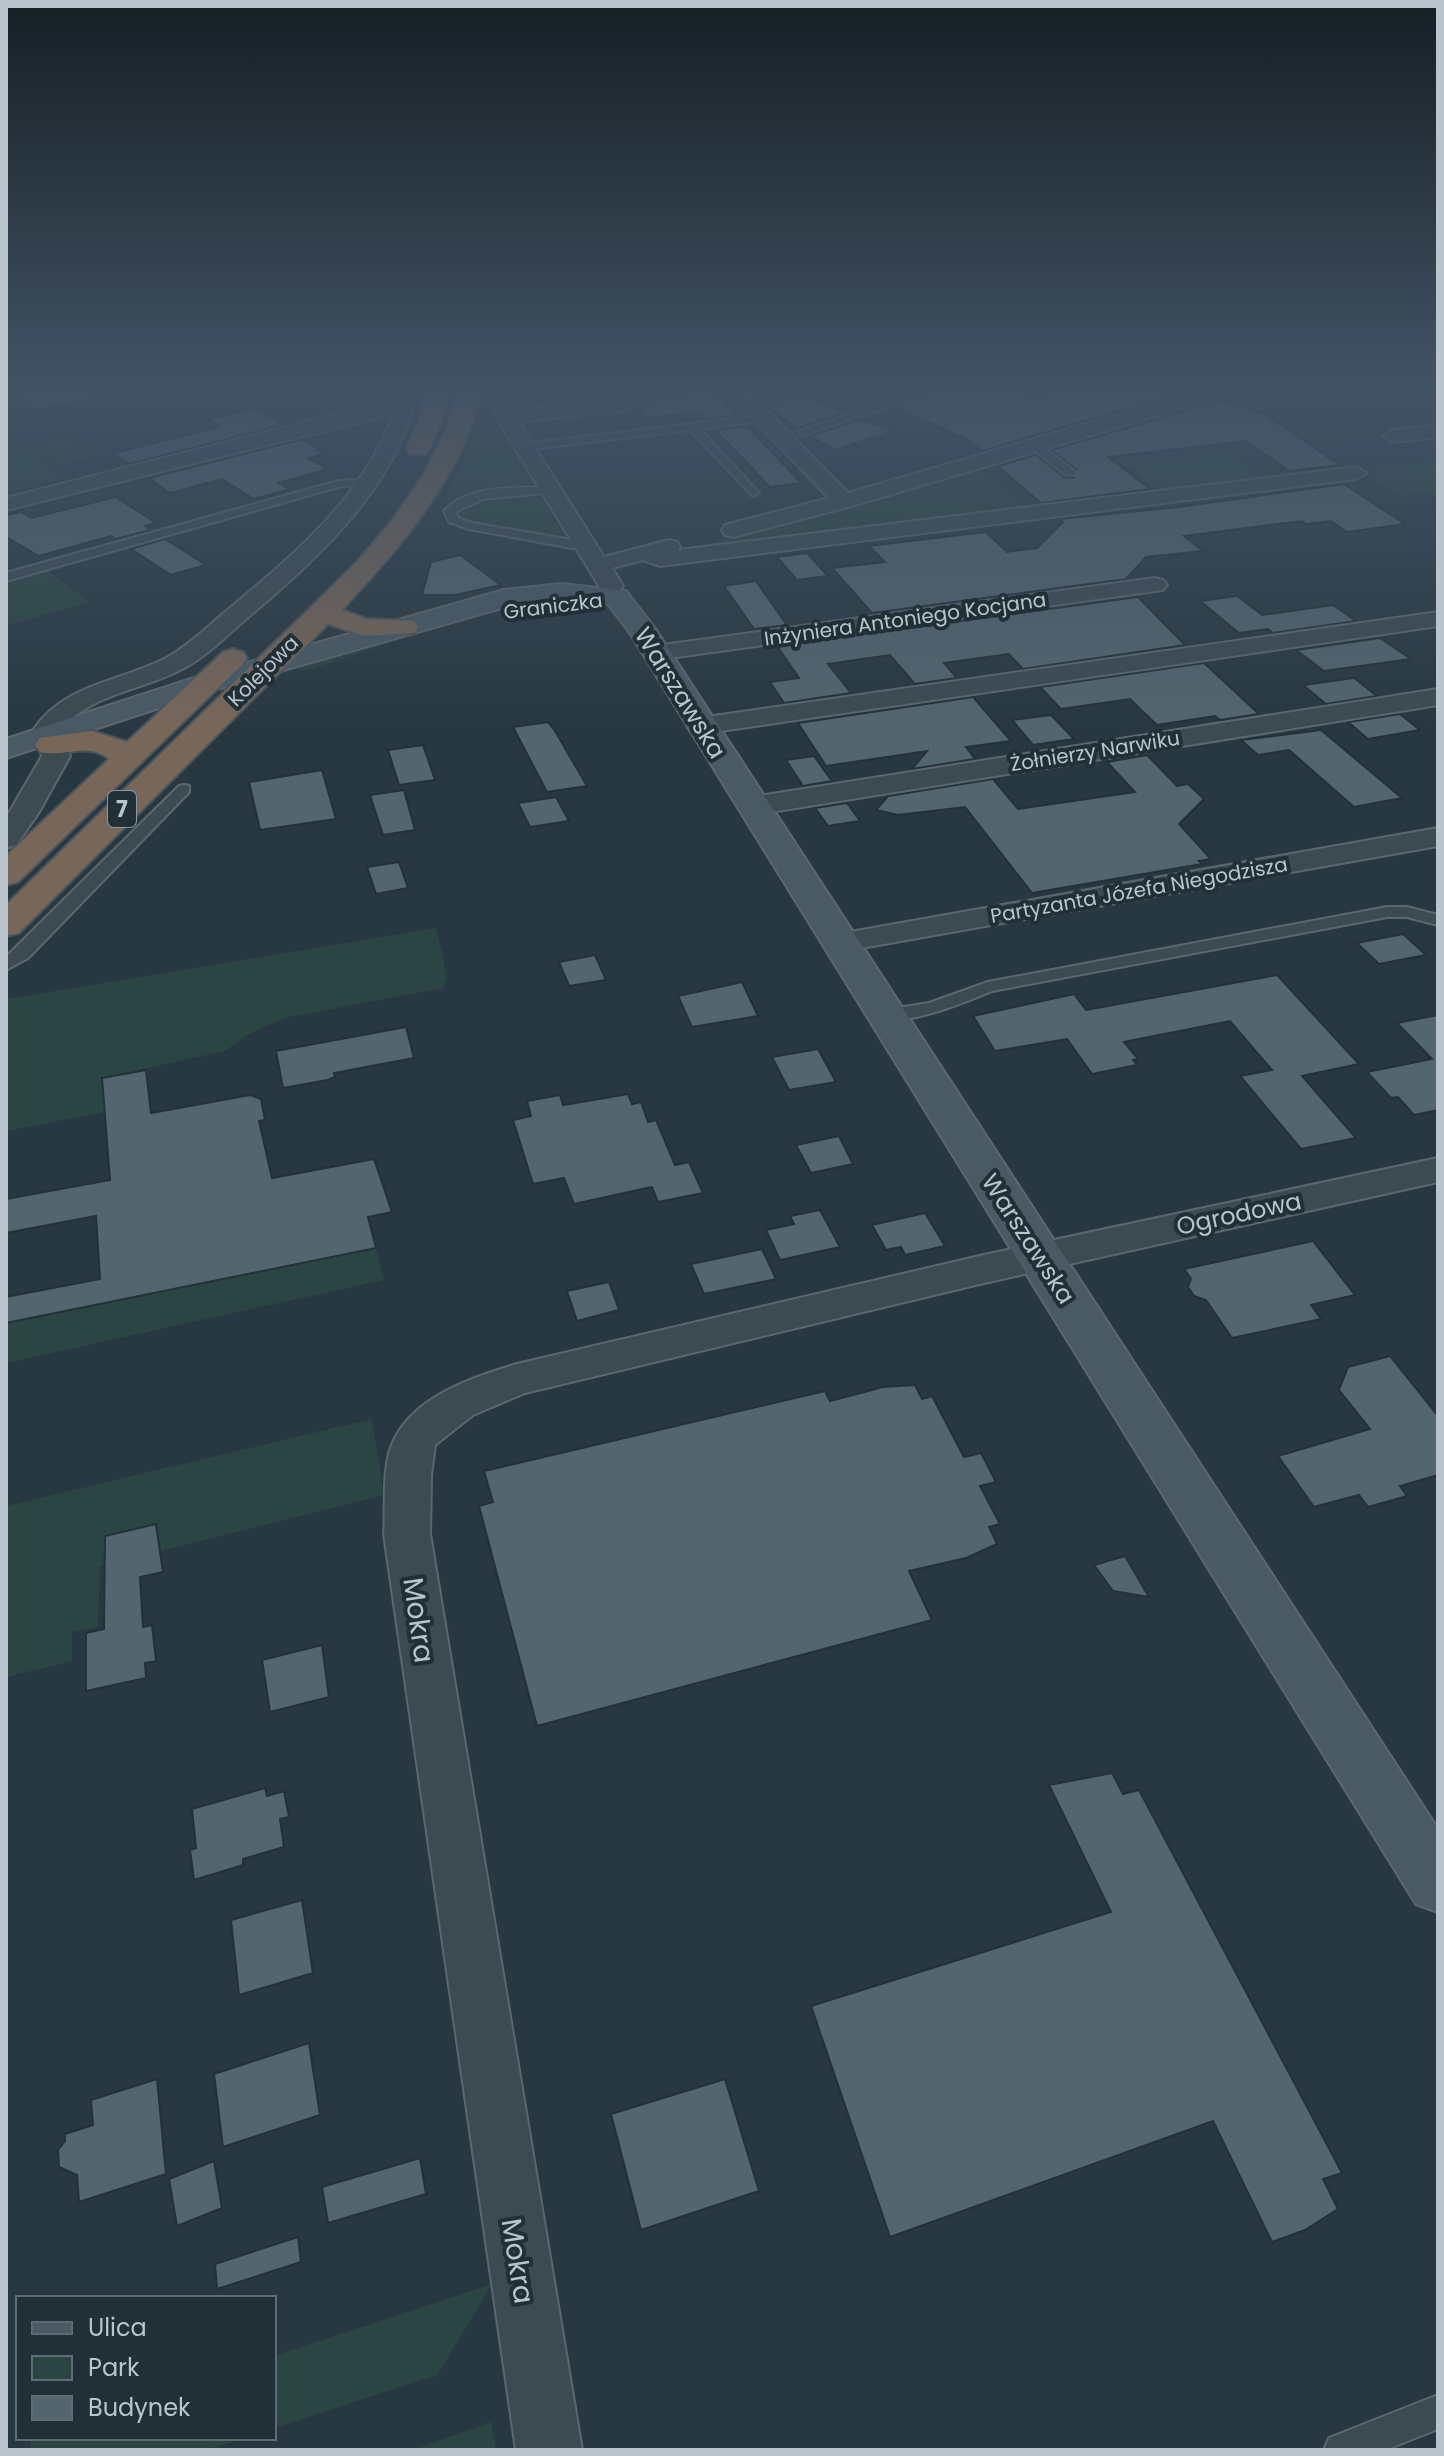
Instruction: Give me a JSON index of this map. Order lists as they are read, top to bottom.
{
  "streets": {
    "highway": ["Kolejowa", "7"],
    "street": [
      "Graniczka",
      "Inżyniera Antoniego Kocjana",
      "Warszawska",
      "Żołnierzy Narwiku",
      "Partyzanta Józefa Niegodzisza",
      "Ogrodowa",
      "Mokra"
    ]
  },
  "crossings": [
    ["Graniczka", "Kolejowa"],
    ["Graniczka", "Warszawska"],
    ["Inżyniera Antoniego Kocjana", "Warszawska"],
    ["Warszawska", "Żołnierzy Narwiku"],
    ["Warszawska", "Partyzanta Józefa Niegodzisza"],
    ["Warszawska", "Ogrodowa"],
    ["Warszawska", "Mokra"],
    ["Ogrodowa", "Mokra"]
  ],
  "legend": ["Ulica", "Park", "Budynek"]
}
